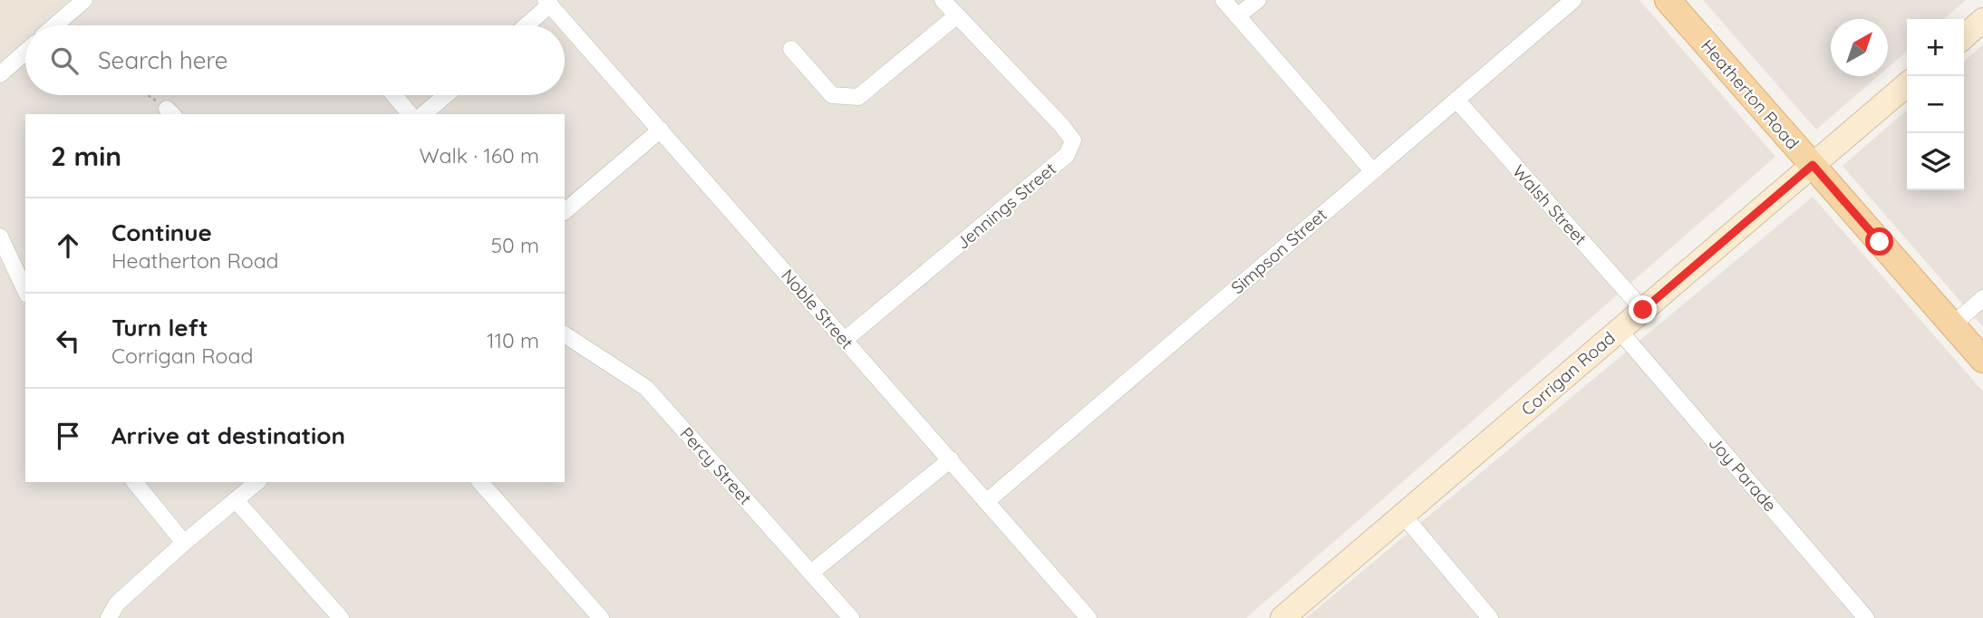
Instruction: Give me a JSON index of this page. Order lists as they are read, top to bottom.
{
  "streets": {
    "main road": ["Heatherton Road", "Corrigan Road"],
    "street": [
      "Walsh Street",
      "Jennings Street",
      "Simpson Street",
      "Noble Street",
      "Percy Street",
      "Joy Parade"
    ]
  },
  "crossings": [
    ["Heatherton Road", "Corrigan Road"],
    ["Walsh Street", "Simpson Street"],
    ["Walsh Street", "Corrigan Road"],
    ["Jennings Street", "Noble Street"],
    ["Simpson Street", "Noble Street"],
    ["Corrigan Road", "Joy Parade"]
  ],
  "north": "top right",
  "page": {
    "map_buttons": ["+", "−"],
    "search": "Search here",
    "heading": ["2 min", "Walk · 160 m"],
    "list": [
      ["Continue", "Heatherton Road", "50 m"],
      ["Turn left", "Corrigan Road", "110 m"],
      "Arrive at destination"
    ]
  }
}
